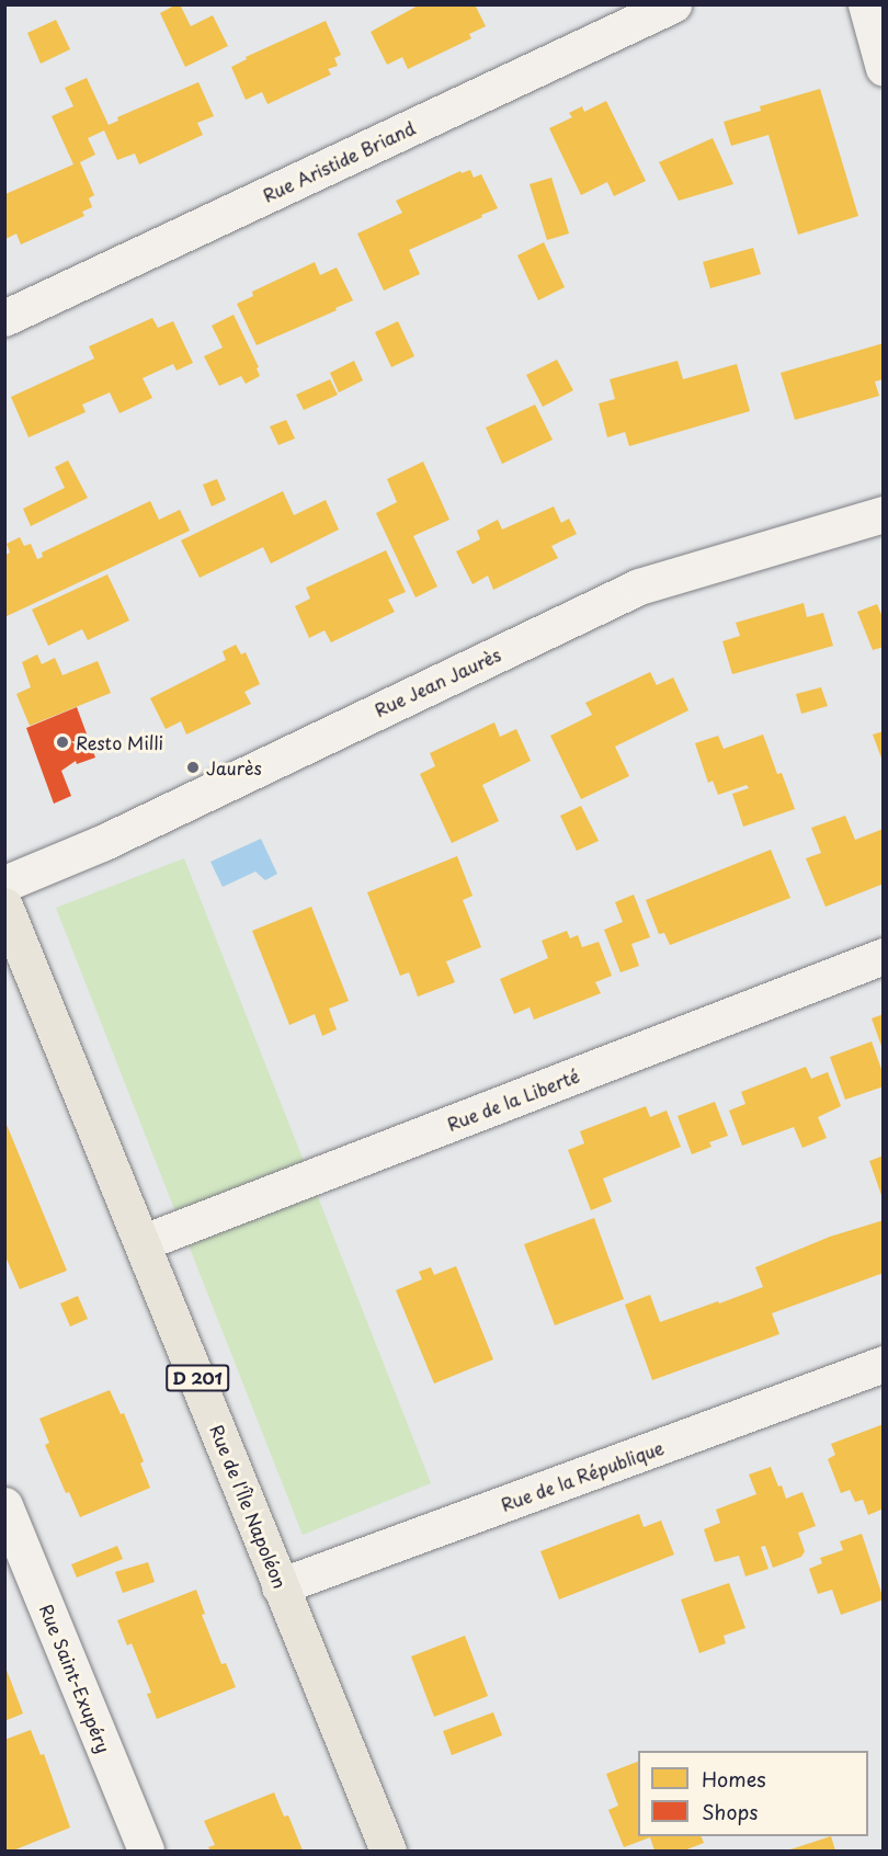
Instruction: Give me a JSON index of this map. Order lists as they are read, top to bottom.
{
  "streets": {
    "main road": ["D 201", "Rue de l'Île Napoléon"],
    "street": [
      "Rue Aristide Briand",
      "Rue Jean Jaurès",
      "Rue de la Liberté",
      "Rue de la République",
      "Rue Saint-Exupéry"
    ]
  },
  "crossings": [
    ["Rue de la Liberté", "Rue de l'Île Napoléon"],
    ["Rue de la République", "Rue de l'Île Napoléon"]
  ],
  "places": ["Resto Milli", "Jaurès"],
  "legend": ["Homes", "Shops"]
}
